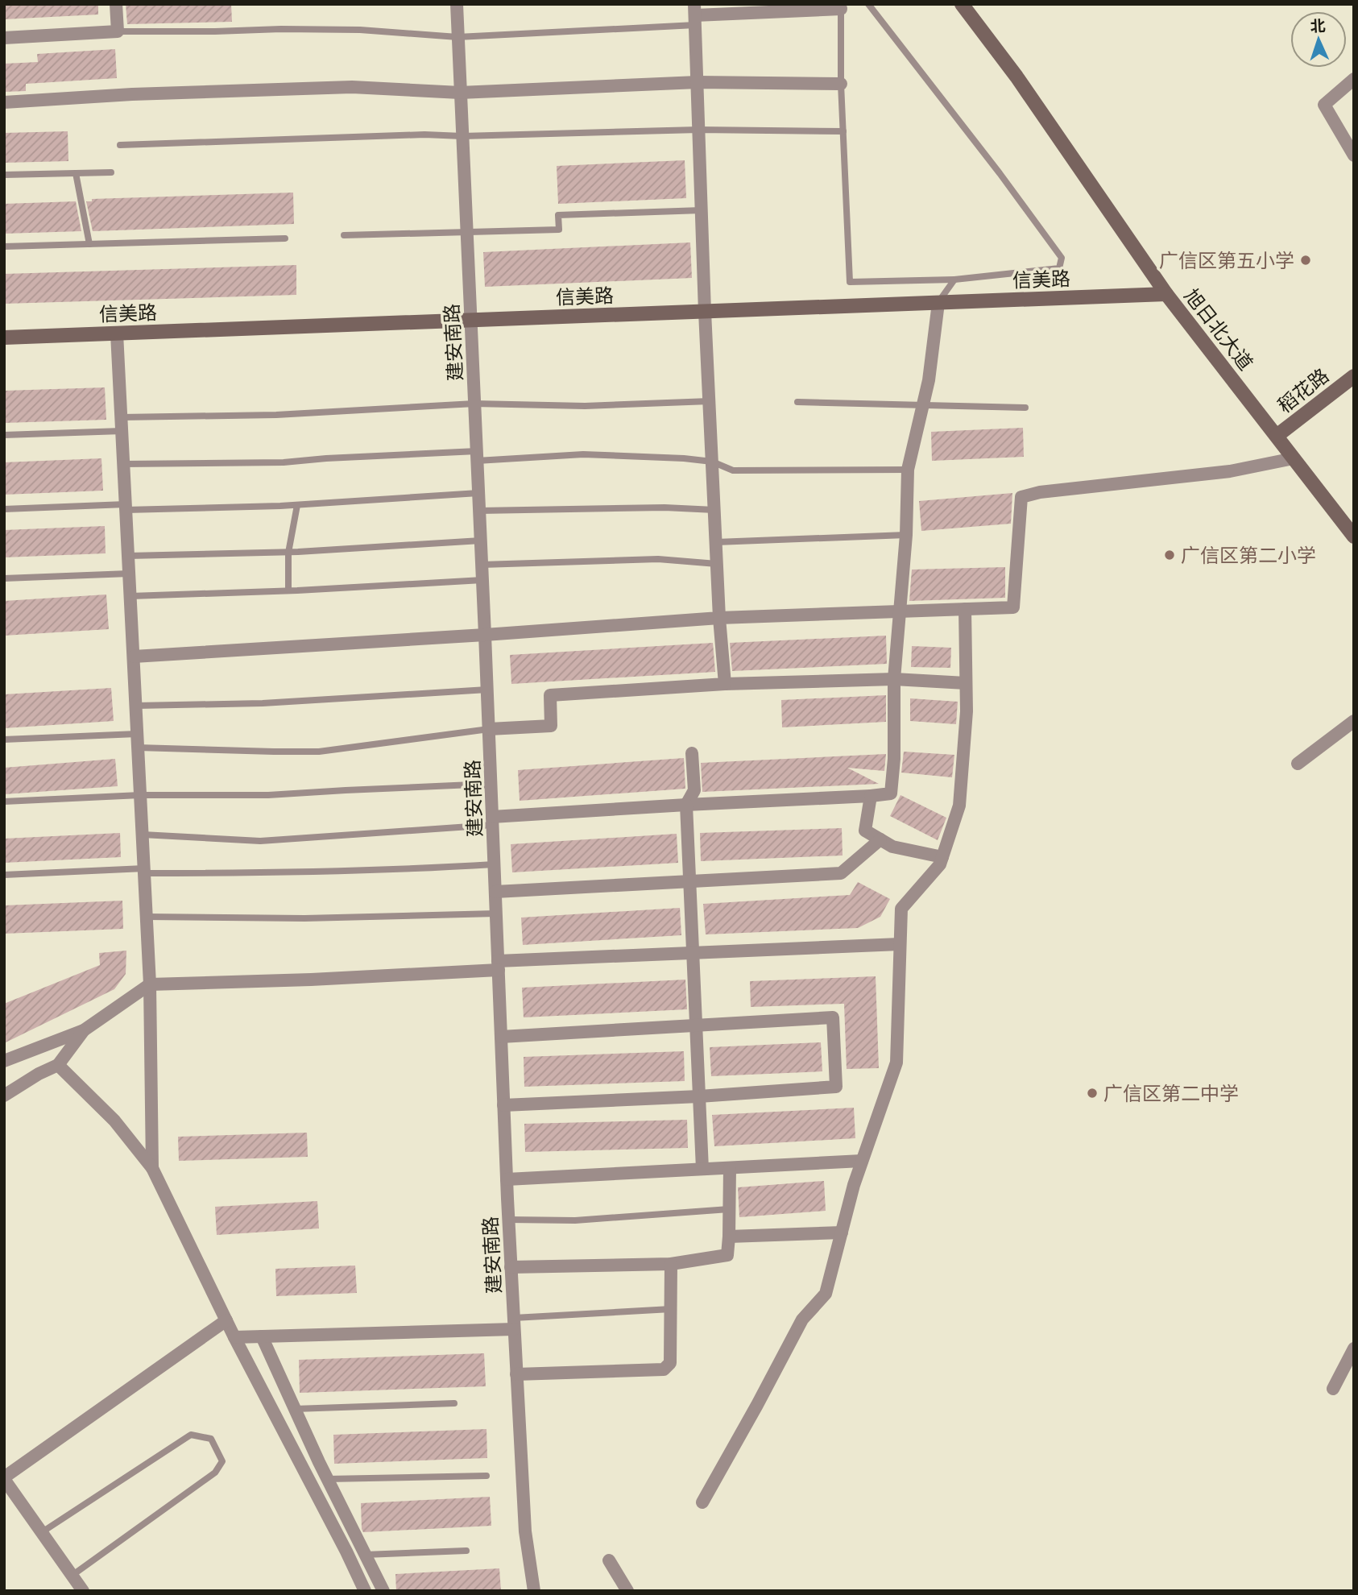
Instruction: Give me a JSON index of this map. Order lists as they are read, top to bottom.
{
  "streets": {
    "street": [
      "信美路",
      "旭日北大道",
      "建安南路",
      "稻花路"
    ]
  },
  "crossings": [
    ["信美路", "旭日北大道"],
    ["信美路", "建安南路"],
    ["旭日北大道", "稻花路"]
  ],
  "places": ["广信区第五小学", "广信区第二小学", "广信区第二中学"],
  "north": "top"
}
